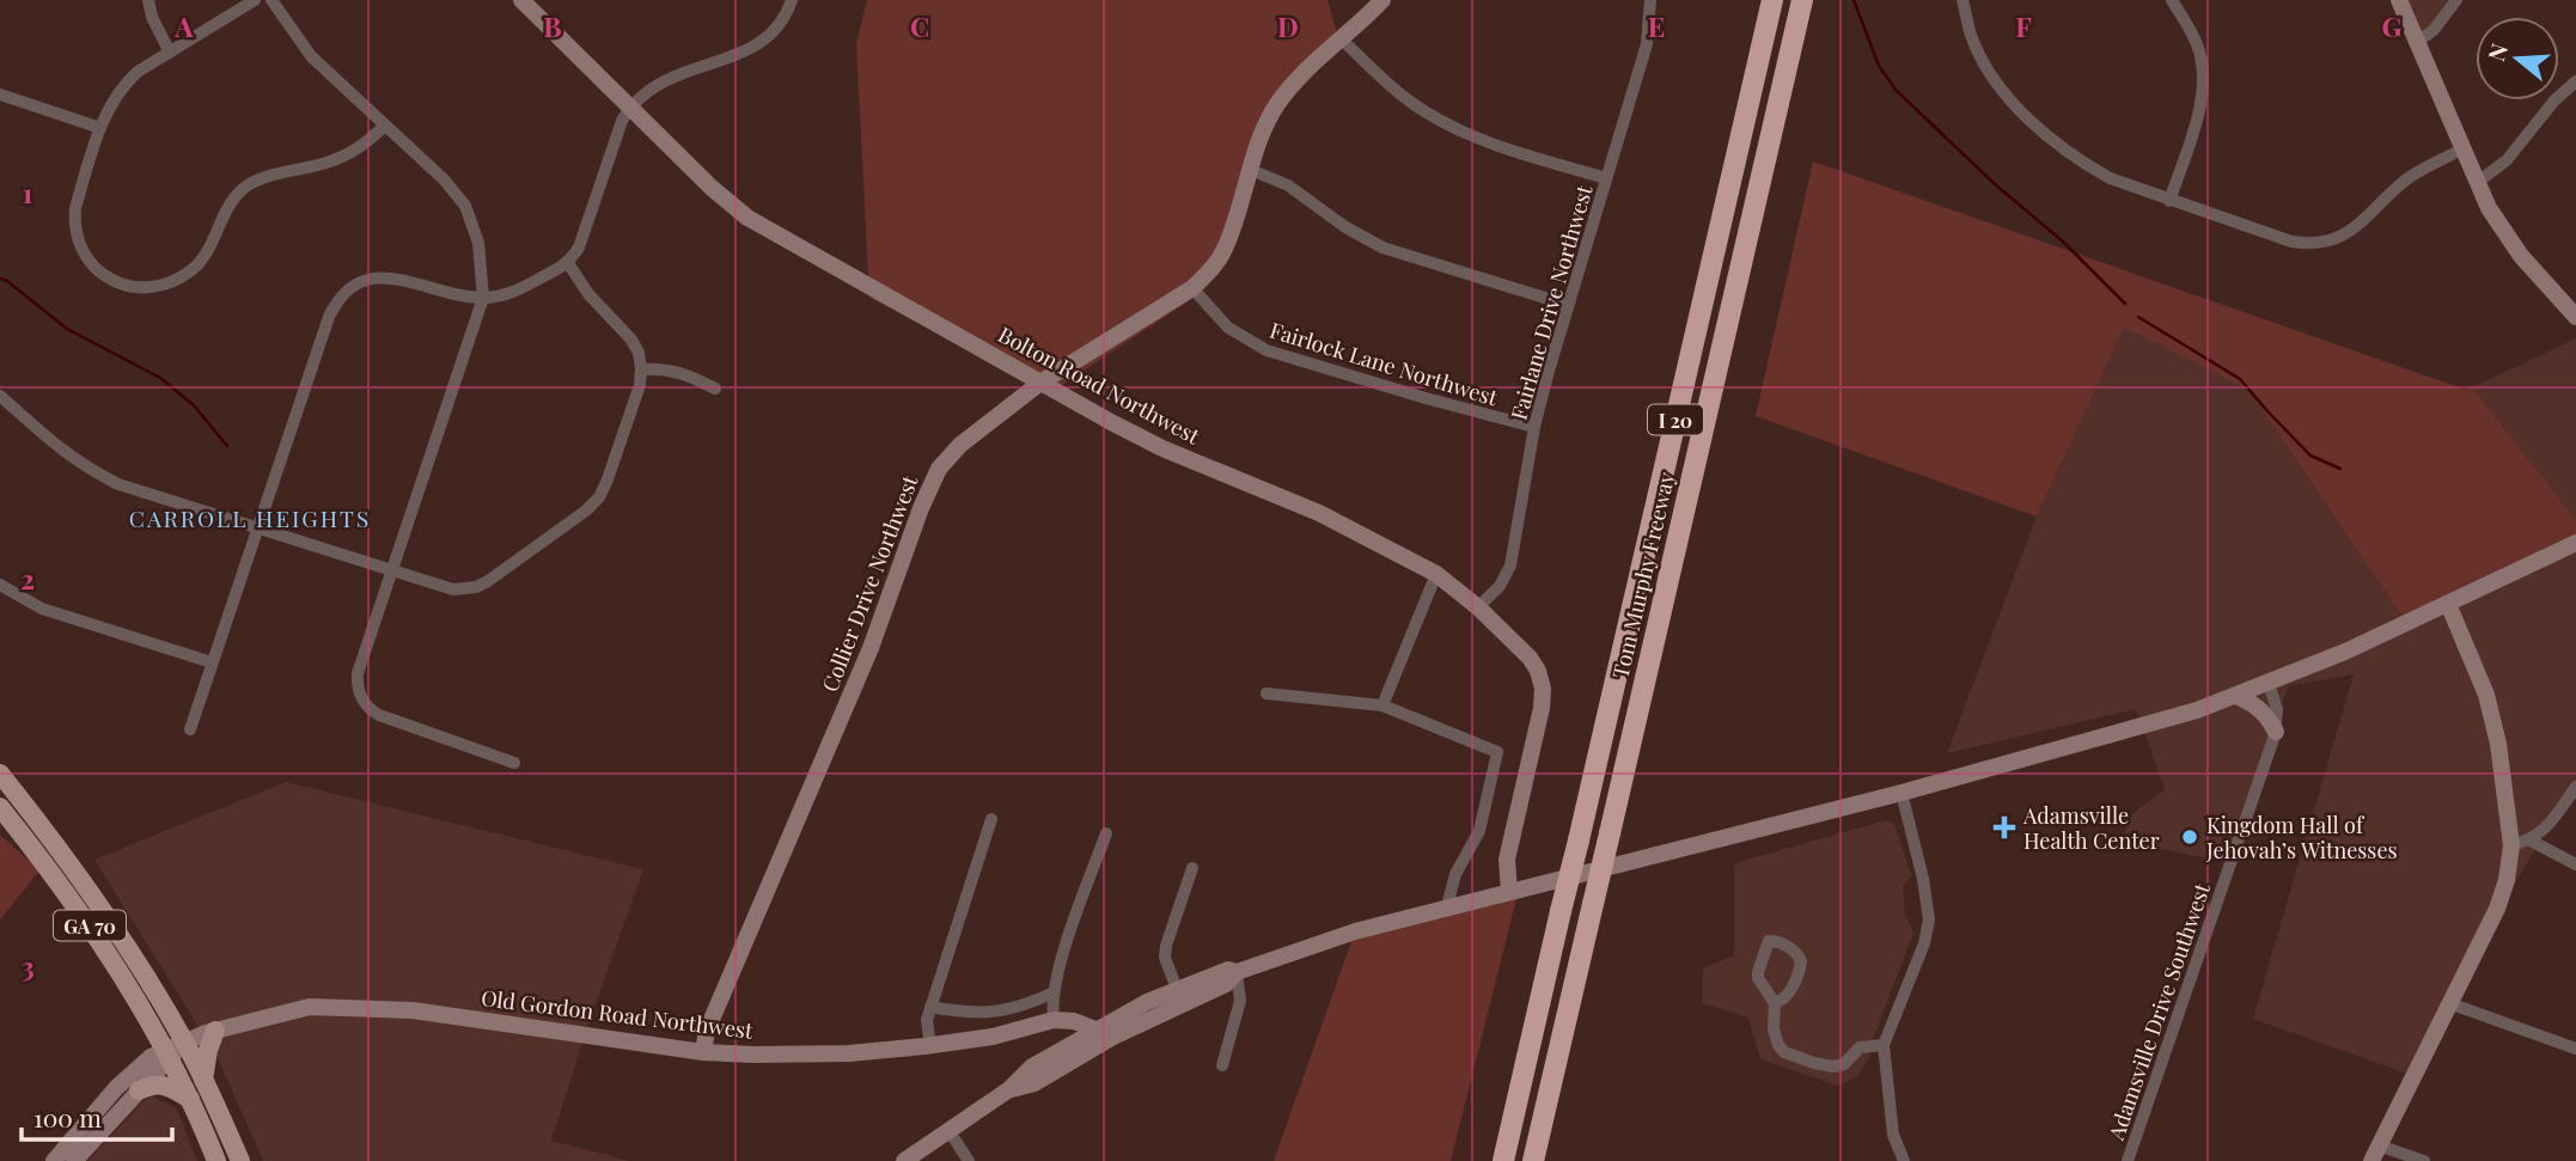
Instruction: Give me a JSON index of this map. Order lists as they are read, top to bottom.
{
  "streets": {
    "highway": ["I 20", "Tom Murphy Freeway"],
    "main road": [
      "Bolton Road Northwest",
      "Collier Drive Northwest",
      "GA 70",
      "Old Gordon Road Northwest"
    ],
    "street": ["Fairlane Drive Northwest", "Fairlock Lane Northwest", "Adamsville Drive Southwest"]
  },
  "crossings": [
    ["Fairlane Drive Northwest", "Fairlock Lane Northwest"],
    ["Fairlane Drive Northwest", "Bolton Road Northwest"],
    ["Fairlock Lane Northwest", "Collier Drive Northwest"],
    ["Bolton Road Northwest", "Collier Drive Northwest"],
    ["Collier Drive Northwest", "Old Gordon Road Northwest"],
    ["GA 70", "Old Gordon Road Northwest"]
  ],
  "districts": ["CARROLL HEIGHTS"],
  "places": {
    "health": ["Adamsville Health Center"],
    "other": ["Kingdom Hall of Jehovah’s Witnesses"]
  },
  "scale_bar": "100 m",
  "north": "left",
  "grid": {
    "columns": [
      "A",
      "B",
      "C",
      "D",
      "E",
      "F",
      "G"
    ],
    "rows": ["1", "2", "3"]
  }
}
